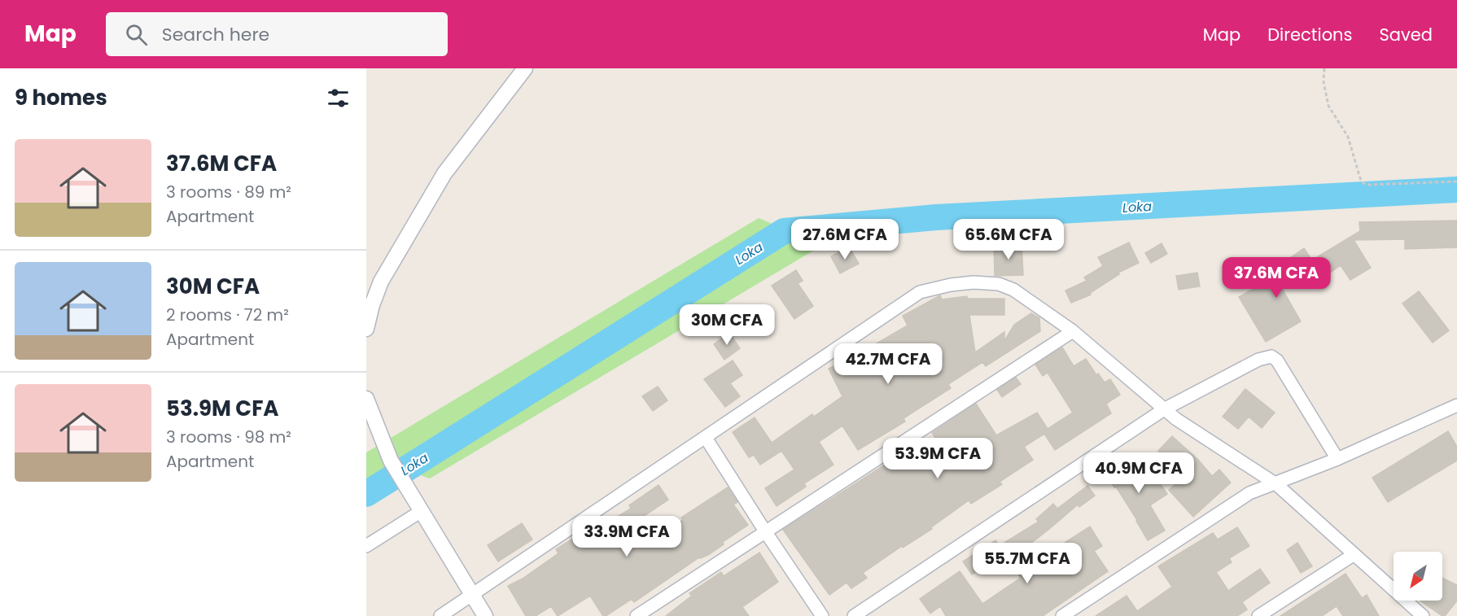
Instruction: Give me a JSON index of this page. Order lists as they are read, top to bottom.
{
  "water": ["Loka"],
  "north": "bottom left",
  "page": {
    "header": "Map",
    "search": "Search here",
    "nav": ["Map", "Directions", "Saved"],
    "heading": "9 homes",
    "list": [
      {
        "name": "37.6M CFA",
        "note": "3 rooms · 89 m² · Apartment"
      },
      {
        "name": "30M CFA",
        "note": "2 rooms · 72 m² · Apartment"
      },
      {
        "name": "53.9M CFA",
        "note": "3 rooms · 98 m² · Apartment"
      }
    ],
    "price": [
      "27.6M CFA",
      "65.6M CFA",
      "37.6M CFA",
      "30M CFA",
      "42.7M CFA",
      "53.9M CFA",
      "40.9M CFA",
      "33.9M CFA",
      "55.7M CFA"
    ]
  }
}
